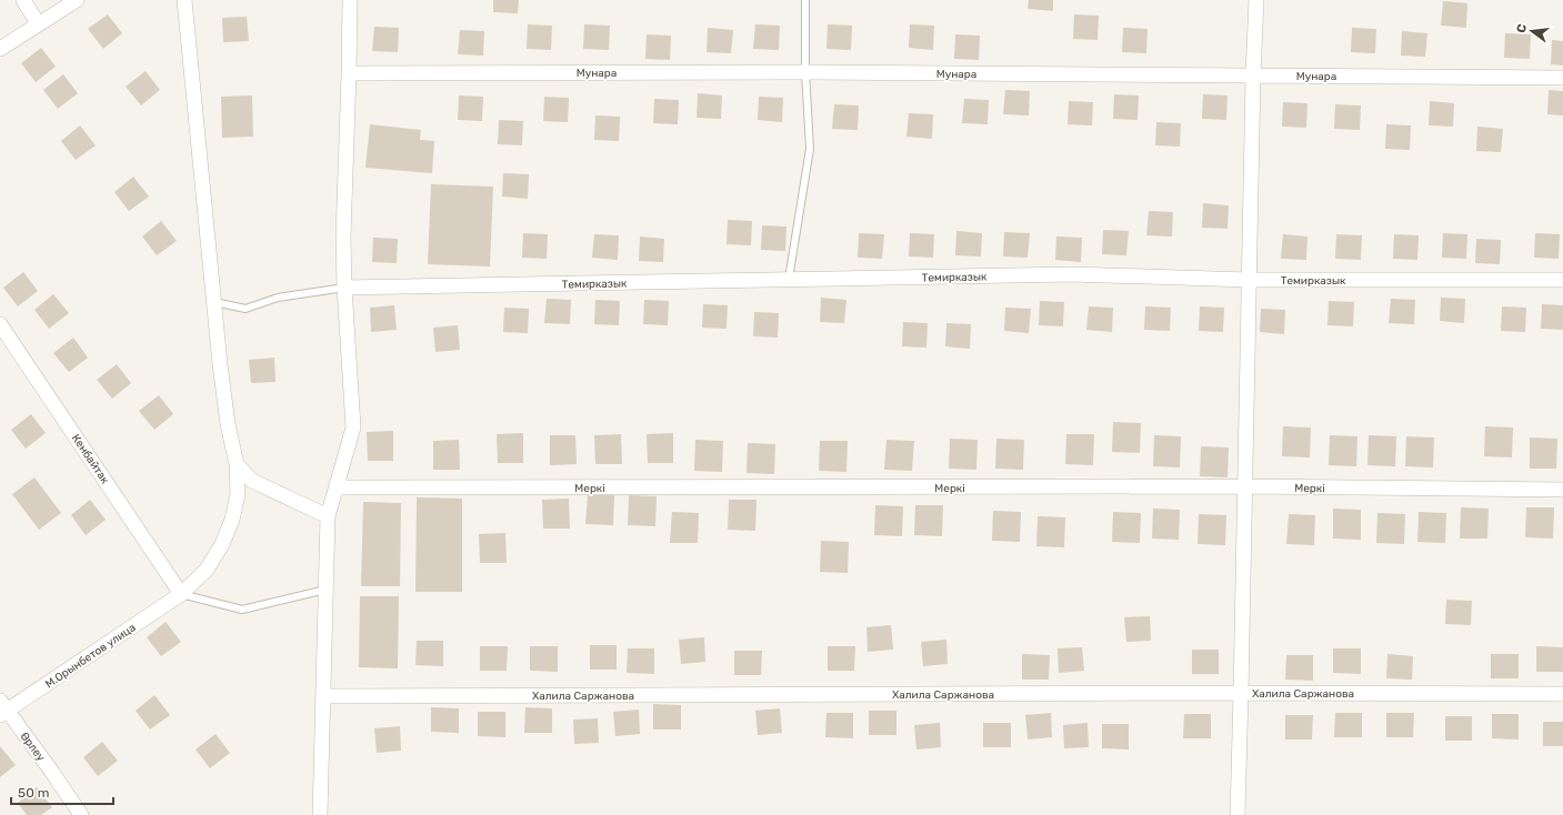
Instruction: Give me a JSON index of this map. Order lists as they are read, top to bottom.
{
  "streets": {
    "street": [
      "Мунара",
      "Темирказык",
      "Кенбайтак",
      "Меркі",
      "М.Орынбетов улица",
      "Халила Саржанова",
      "Өрлеу"
    ]
  },
  "crossings": [
    ["Кенбайтак", "М.Орынбетов улица"],
    ["М.Орынбетов улица", "Өрлеу"]
  ],
  "scale_bar": "50 m",
  "north": "left"
}
